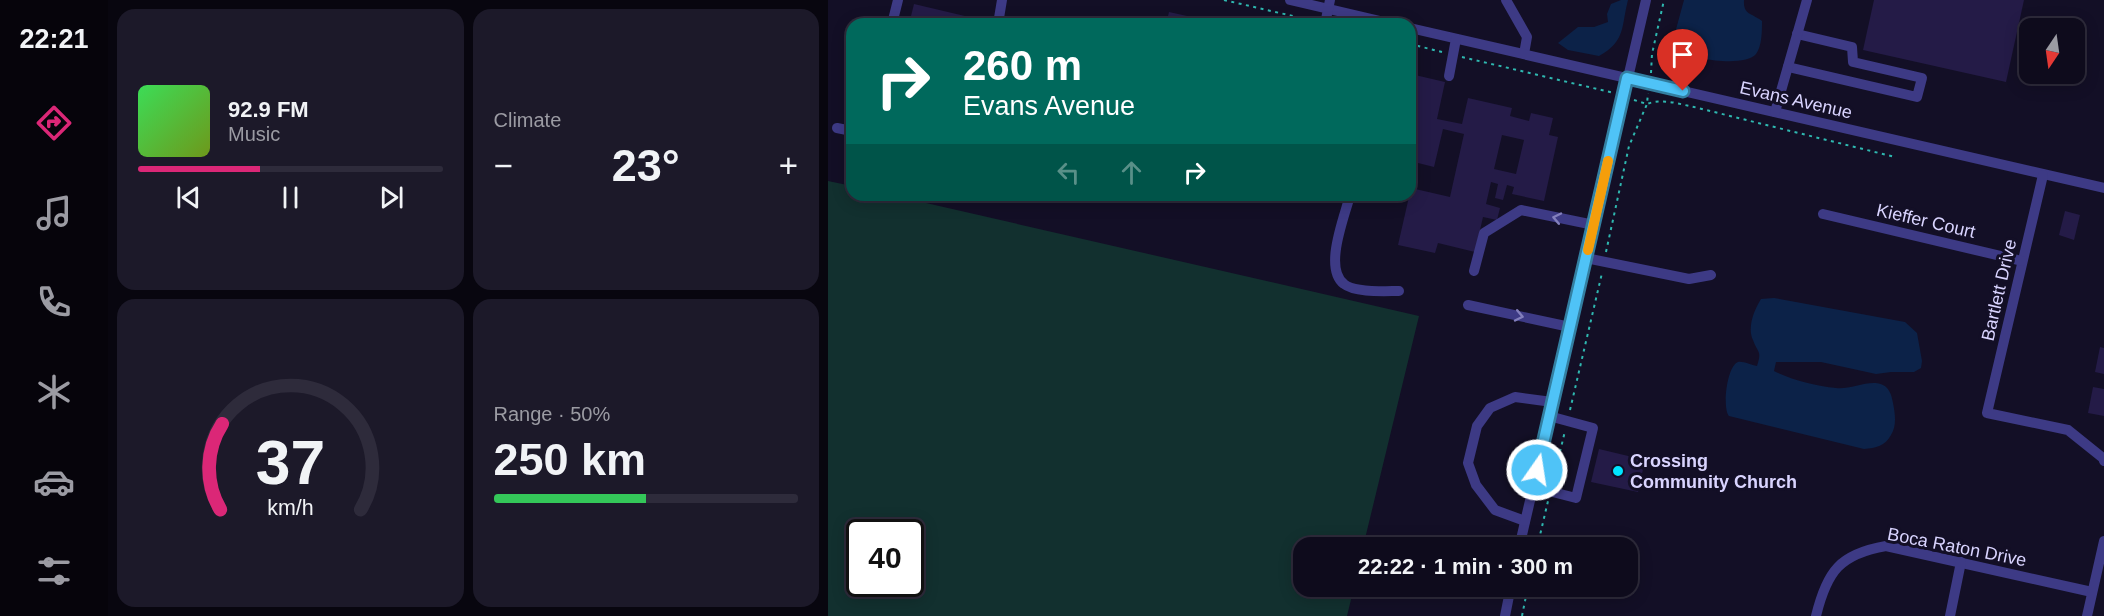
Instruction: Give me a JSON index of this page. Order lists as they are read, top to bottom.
{
  "streets": {
    "street": [
      "Evans Avenue",
      "Kieffer Court",
      "Bartlett Drive",
      "Boca Raton Drive"
    ]
  },
  "crossings": [
    ["Evans Avenue", "Bartlett Drive"],
    ["Kieffer Court", "Bartlett Drive"]
  ],
  "places": ["Crossing Community Church"],
  "north": "bottom",
  "page": {
    "tabs": "22:21",
    "tile": [
      "Climate",
      ["Range · 50%", "250 km"]
    ],
    "turn": ["260 m", "Evans Avenue"],
    "song": ["92.9 FM", "Music"],
    "heat": ["−", "23°", "+"],
    "limit": "40",
    "trip": "22:22 · 1 min · 300 m",
    "gauge": ["37", "km/h"]
  }
}
